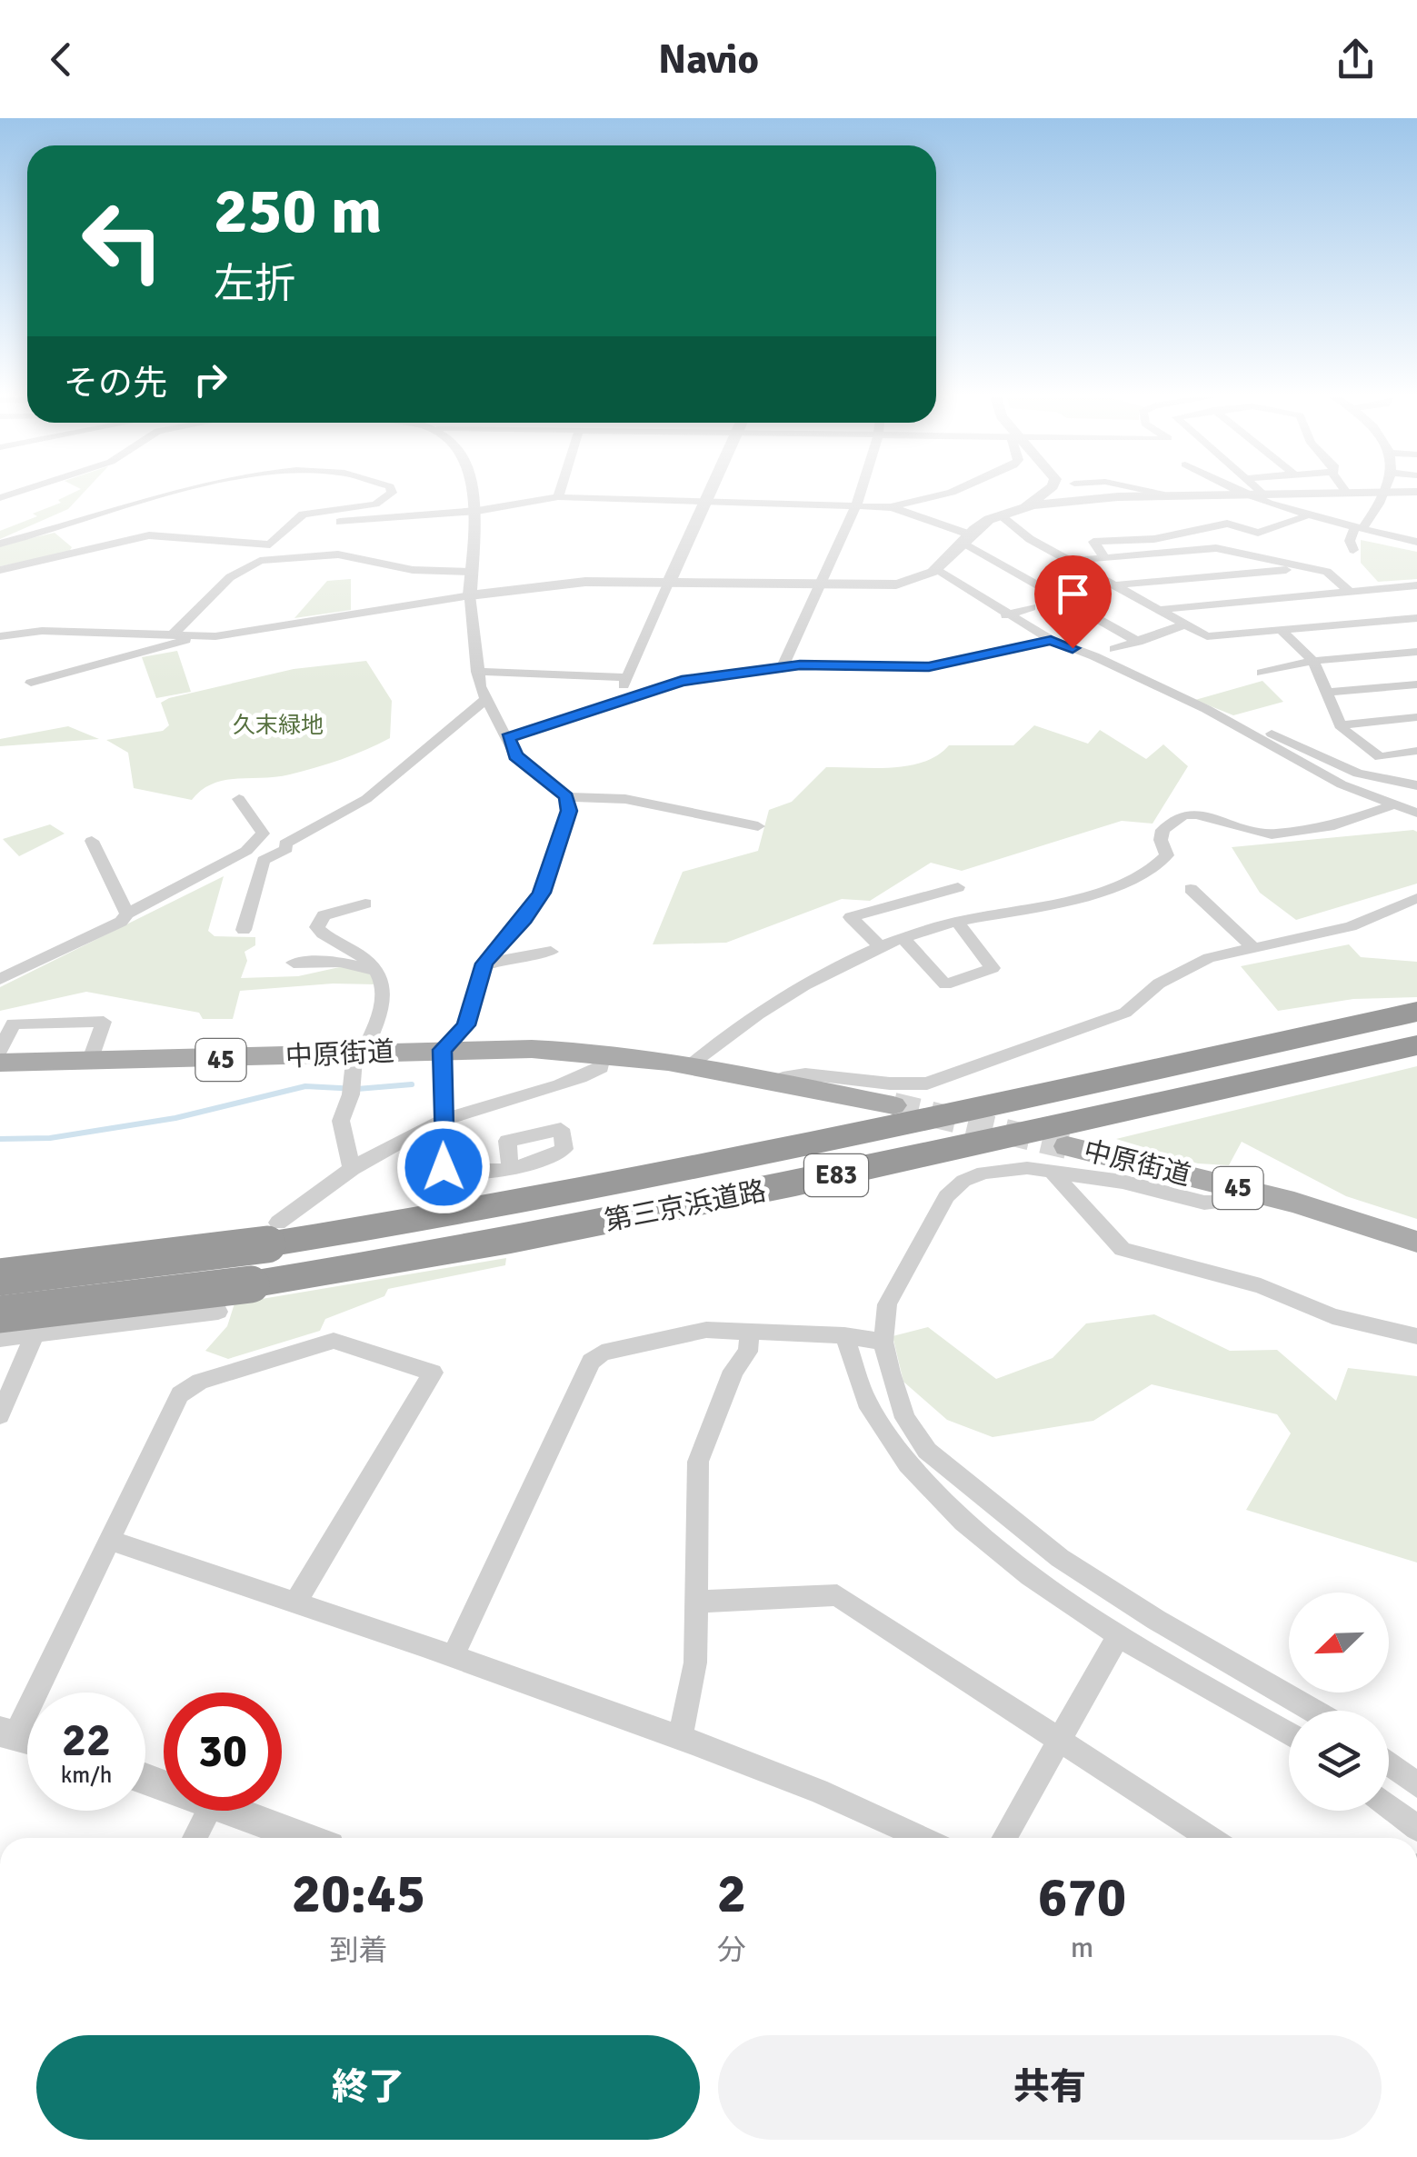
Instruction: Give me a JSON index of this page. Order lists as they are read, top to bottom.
{
  "streets": {
    "highway": ["E83", "第三京浜道路"],
    "main road": ["中原街道", "45"]
  },
  "parks": ["久末緑地"],
  "north": "bottom left",
  "page": {
    "header": "Navio",
    "turn": ["250 m", "左折"],
    "then": "その先",
    "speed": "22 km/h",
    "limit": "30",
    "eta": [
      "20:45",
      "到着",
      "2",
      "分",
      "670",
      "m"
    ],
    "buttons": ["終了", "共有"]
  }
}
